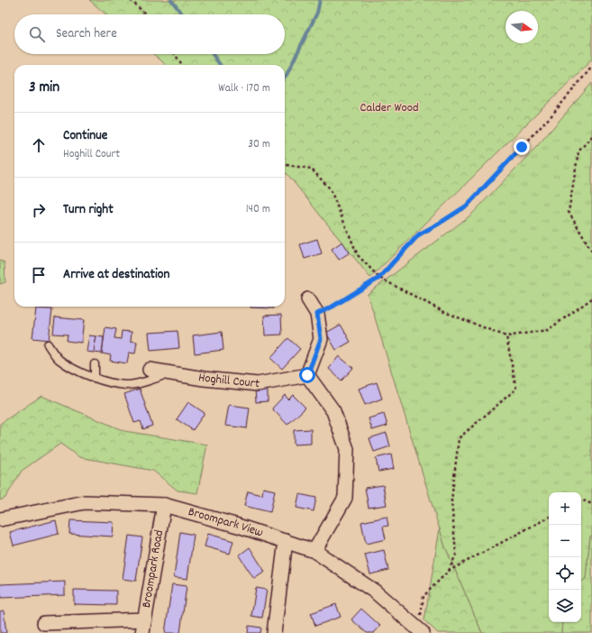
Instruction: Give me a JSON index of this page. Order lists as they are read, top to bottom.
{
  "streets": {
    "street": ["Hoghill Court", "Broompark View", "Broompark Road"]
  },
  "crossings": [
    ["Broompark View", "Broompark Road"]
  ],
  "parks": ["Calder Wood"],
  "north": "right",
  "page": {
    "search": "Search here",
    "heading": ["3 min", "Walk · 170 m"],
    "list": [
      ["Continue", "Hoghill Court", "30 m"],
      ["Turn right", "140 m"],
      "Arrive at destination"
    ],
    "map_buttons": ["+", "−"]
  }
}
